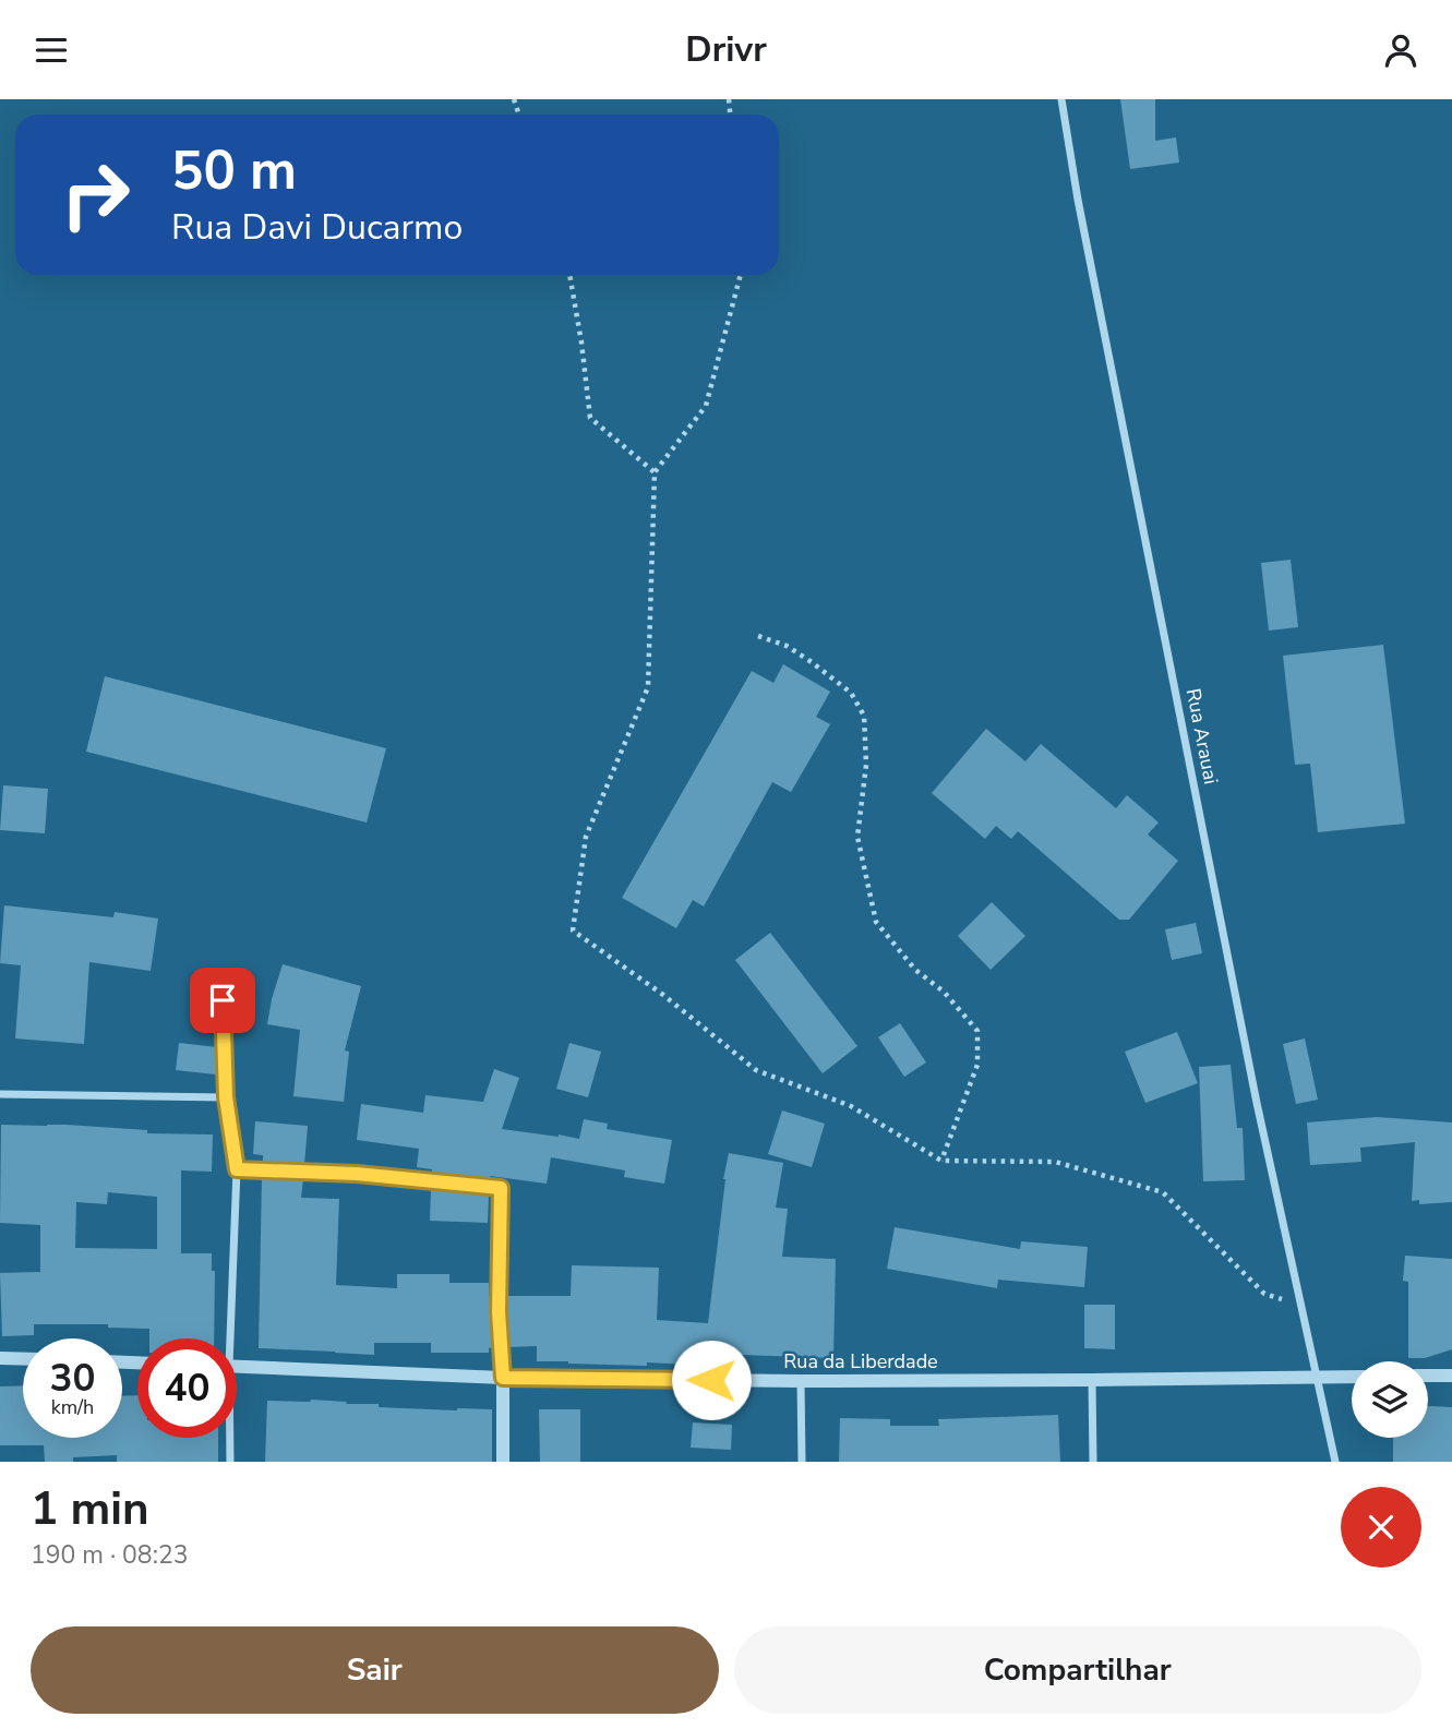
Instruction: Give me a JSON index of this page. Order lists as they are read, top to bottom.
{
  "streets": {
    "street": ["Rua Arauai", "Rua da Liberdade"]
  },
  "crossings": [
    ["Rua Arauai", "Rua da Liberdade"]
  ],
  "page": {
    "header": "Drivr",
    "turn": ["50 m", "Rua Davi Ducarmo"],
    "speed": "30 km/h",
    "limit": "40",
    "heading": ["1 min", "190 m · 08:23"],
    "buttons": ["Sair", "Compartilhar"]
  }
}
